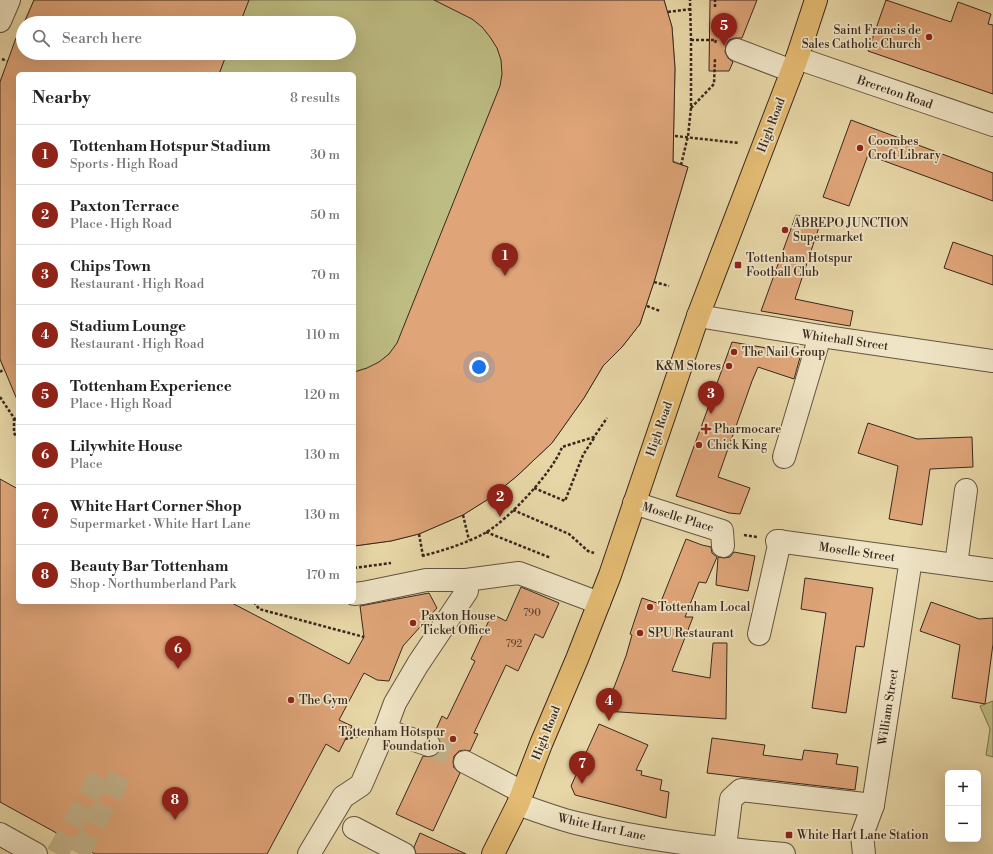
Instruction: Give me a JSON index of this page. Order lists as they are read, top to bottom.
{
  "streets": {
    "main road": ["High Road"],
    "street": [
      "Brereton Road",
      "Whitehall Street",
      "Moselle Place",
      "Moselle Street",
      "William Street",
      "White Hart Lane"
    ]
  },
  "crossings": [
    ["Brereton Road", "High Road"],
    ["High Road", "Whitehall Street"],
    ["High Road", "Moselle Place"],
    ["High Road", "White Hart Lane"],
    ["Moselle Street", "William Street"]
  ],
  "places": {
    "other": [
      "Saint Francis de Sales Catholic Church",
      "Coombes Croft Library",
      "ABREPO JUNCTION Supermarket",
      "The Nail Group",
      "K&M Stores",
      "Chick King",
      "Tottenham Local",
      "Paxton House Ticket Office",
      "SPU Restaurant",
      "The Gym",
      "Tottenham Hotspur Foundation"
    ],
    "transit": ["Tottenham Hotspur Football Club", "White Hart Lane Station"],
    "health": ["Pharmocare"]
  },
  "house_numbers": ["790", "792"],
  "page": {
    "pins": [
      "5",
      "1",
      "3",
      "2",
      "6",
      "4",
      "7",
      "8"
    ],
    "search": "Search here",
    "heading": ["Nearby", "8 results"],
    "list": [
      {
        "mark": "1",
        "name": "Tottenham Hotspur Stadium",
        "note": "Sports · High Road",
        "value": "30 m"
      },
      {
        "mark": "2",
        "name": "Paxton Terrace",
        "note": "Place · High Road",
        "value": "50 m"
      },
      {
        "mark": "3",
        "name": "Chips Town",
        "note": "Restaurant · High Road",
        "value": "70 m"
      },
      {
        "mark": "4",
        "name": "Stadium Lounge",
        "note": "Restaurant · High Road",
        "value": "110 m"
      },
      {
        "mark": "5",
        "name": "Tottenham Experience",
        "note": "Place · High Road",
        "value": "120 m"
      },
      {
        "mark": "6",
        "name": "Lilywhite House",
        "note": "Place",
        "value": "130 m"
      },
      {
        "mark": "7",
        "name": "White Hart Corner Shop",
        "note": "Supermarket · White Hart Lane",
        "value": "130 m"
      },
      {
        "mark": "8",
        "name": "Beauty Bar Tottenham",
        "note": "Shop · Northumberland Park",
        "value": "170 m"
      }
    ],
    "map_buttons": ["+", "−"]
  }
}
